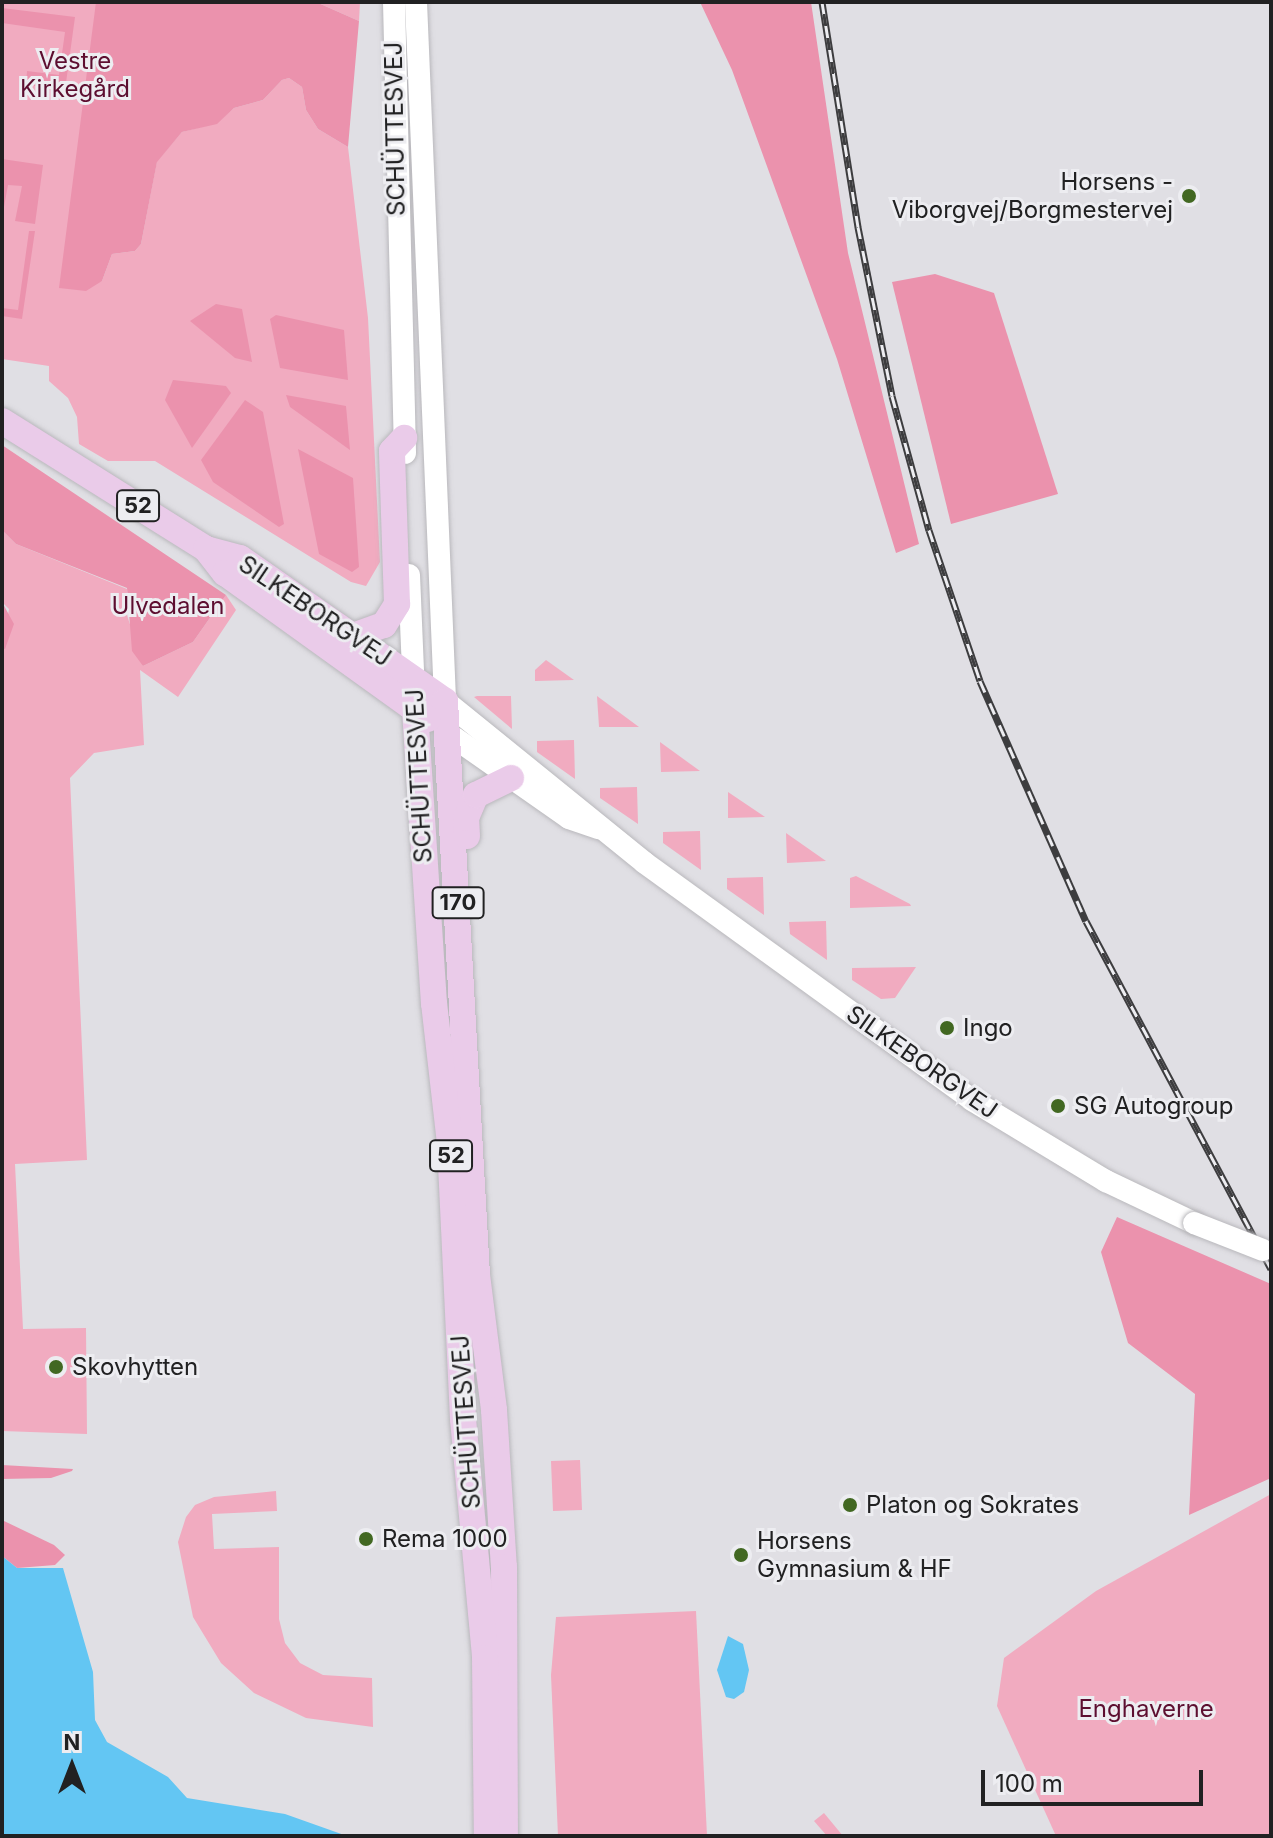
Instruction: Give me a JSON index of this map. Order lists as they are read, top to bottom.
{
  "streets": {
    "main road": [
      "SCHÜTTESVEJ",
      "52",
      "SILKEBORGVEJ",
      "170"
    ]
  },
  "crossings": [
    ["SCHÜTTESVEJ", "SILKEBORGVEJ"]
  ],
  "parks": ["Vestre Kirkegård", "Ulvedalen", "Enghaverne"],
  "places": [
    "Horsens - Viborgvej/Borgmestervej",
    "Ingo",
    "SG Autogroup",
    "Skovhytten",
    "Platon og Sokrates",
    "Rema 1000",
    "Horsens Gymnasium & HF"
  ],
  "scale_bar": "100 m",
  "north": "top"
}
